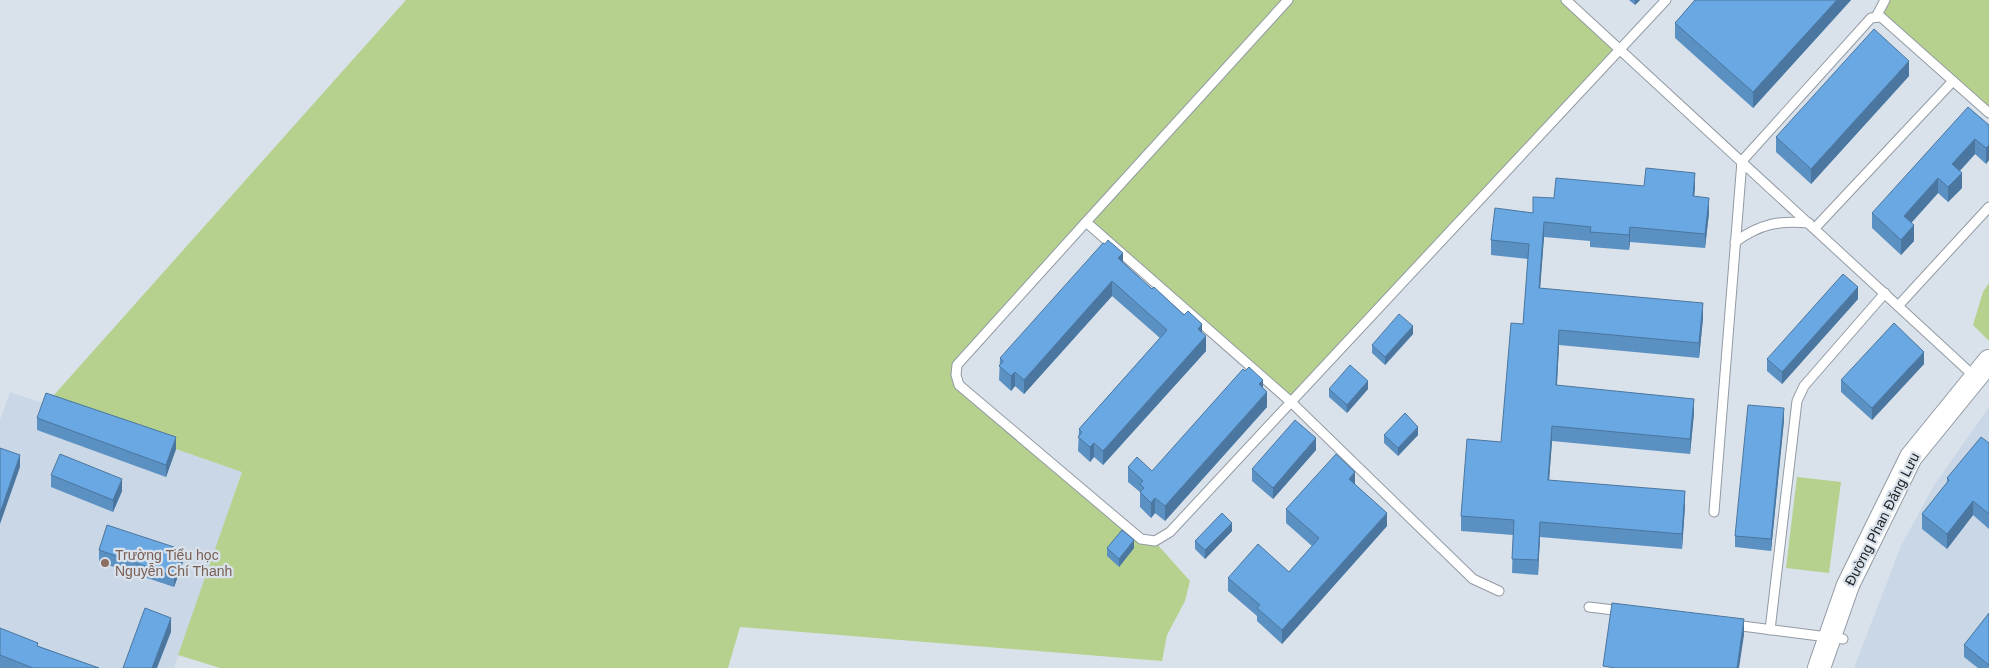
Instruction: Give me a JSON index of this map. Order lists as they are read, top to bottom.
{
  "streets": {
    "street": ["Đường Phan Đăng Lưu"]
  },
  "places": ["Trường Tiểu học Nguyễn Chí Thanh"]
}
